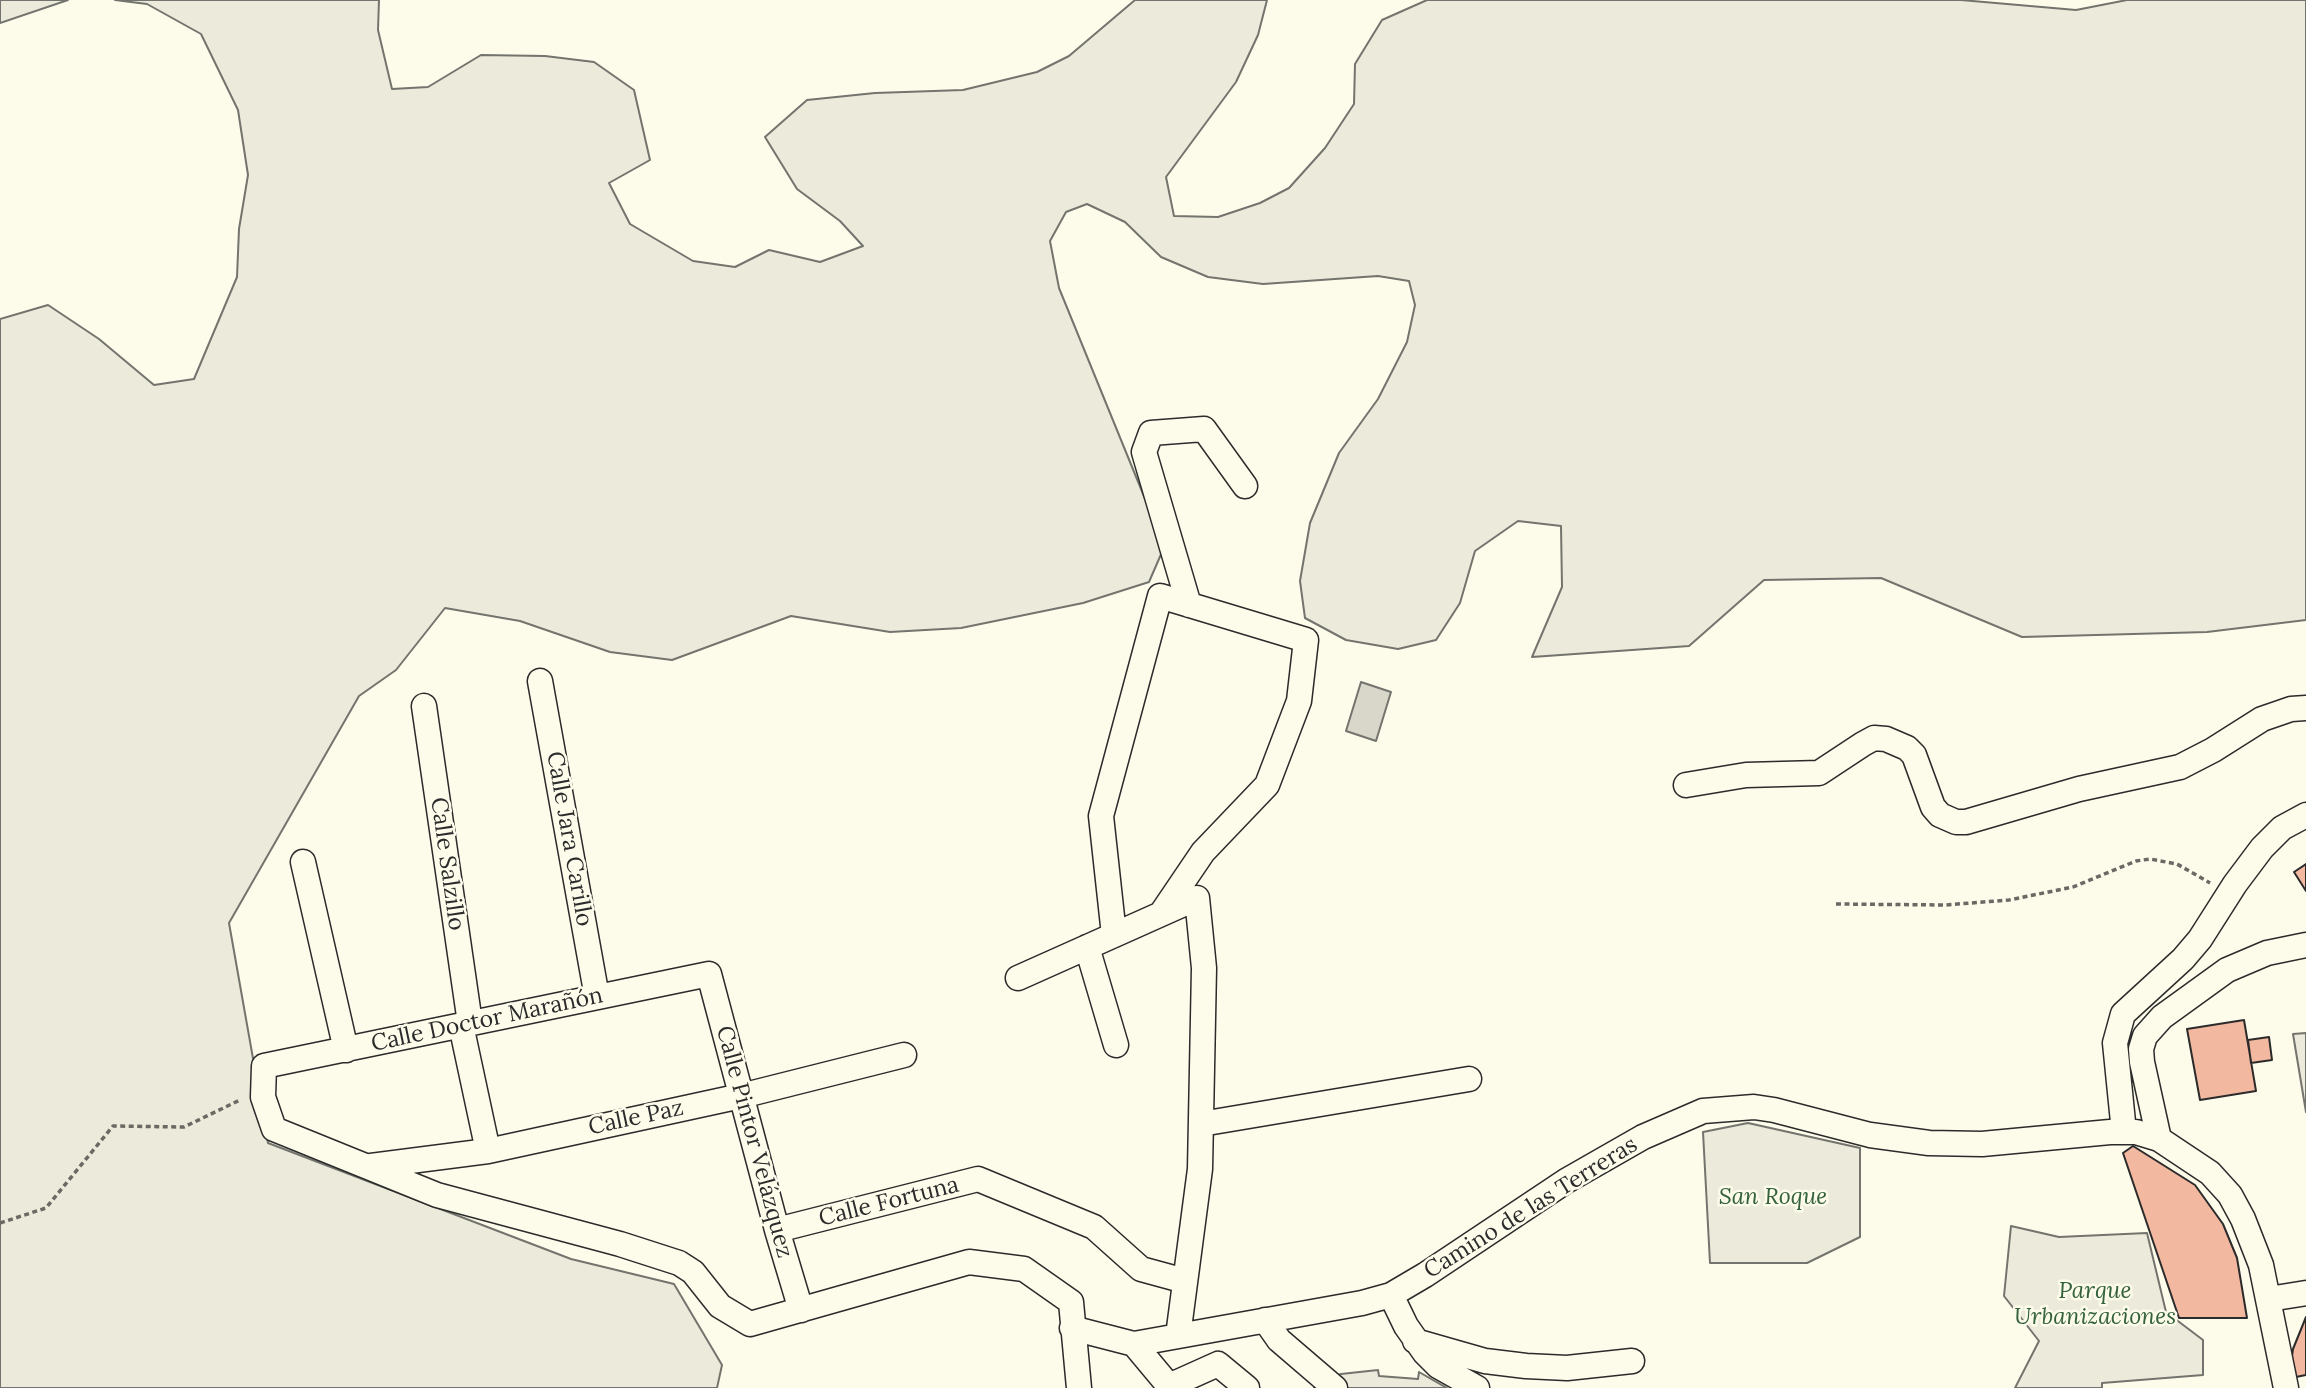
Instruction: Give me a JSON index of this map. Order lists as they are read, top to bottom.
{
  "streets": {
    "street": [
      "Calle Jara Carillo",
      "Calle Salzillo",
      "Calle Doctor Marañón",
      "Calle Paz",
      "Calle Pintor Velázquez",
      "Calle Fortuna",
      "Camino de las Terreras"
    ]
  },
  "crossings": [
    ["Calle Jara Carillo", "Calle Doctor Marañón"],
    ["Calle Salzillo", "Calle Doctor Marañón"],
    ["Calle Salzillo", "Calle Paz"],
    ["Calle Doctor Marañón", "Calle Pintor Velázquez"],
    ["Calle Paz", "Calle Pintor Velázquez"],
    ["Calle Pintor Velázquez", "Calle Fortuna"]
  ],
  "parks": ["San Roque", "Parque Urbanizaciones"]
}
